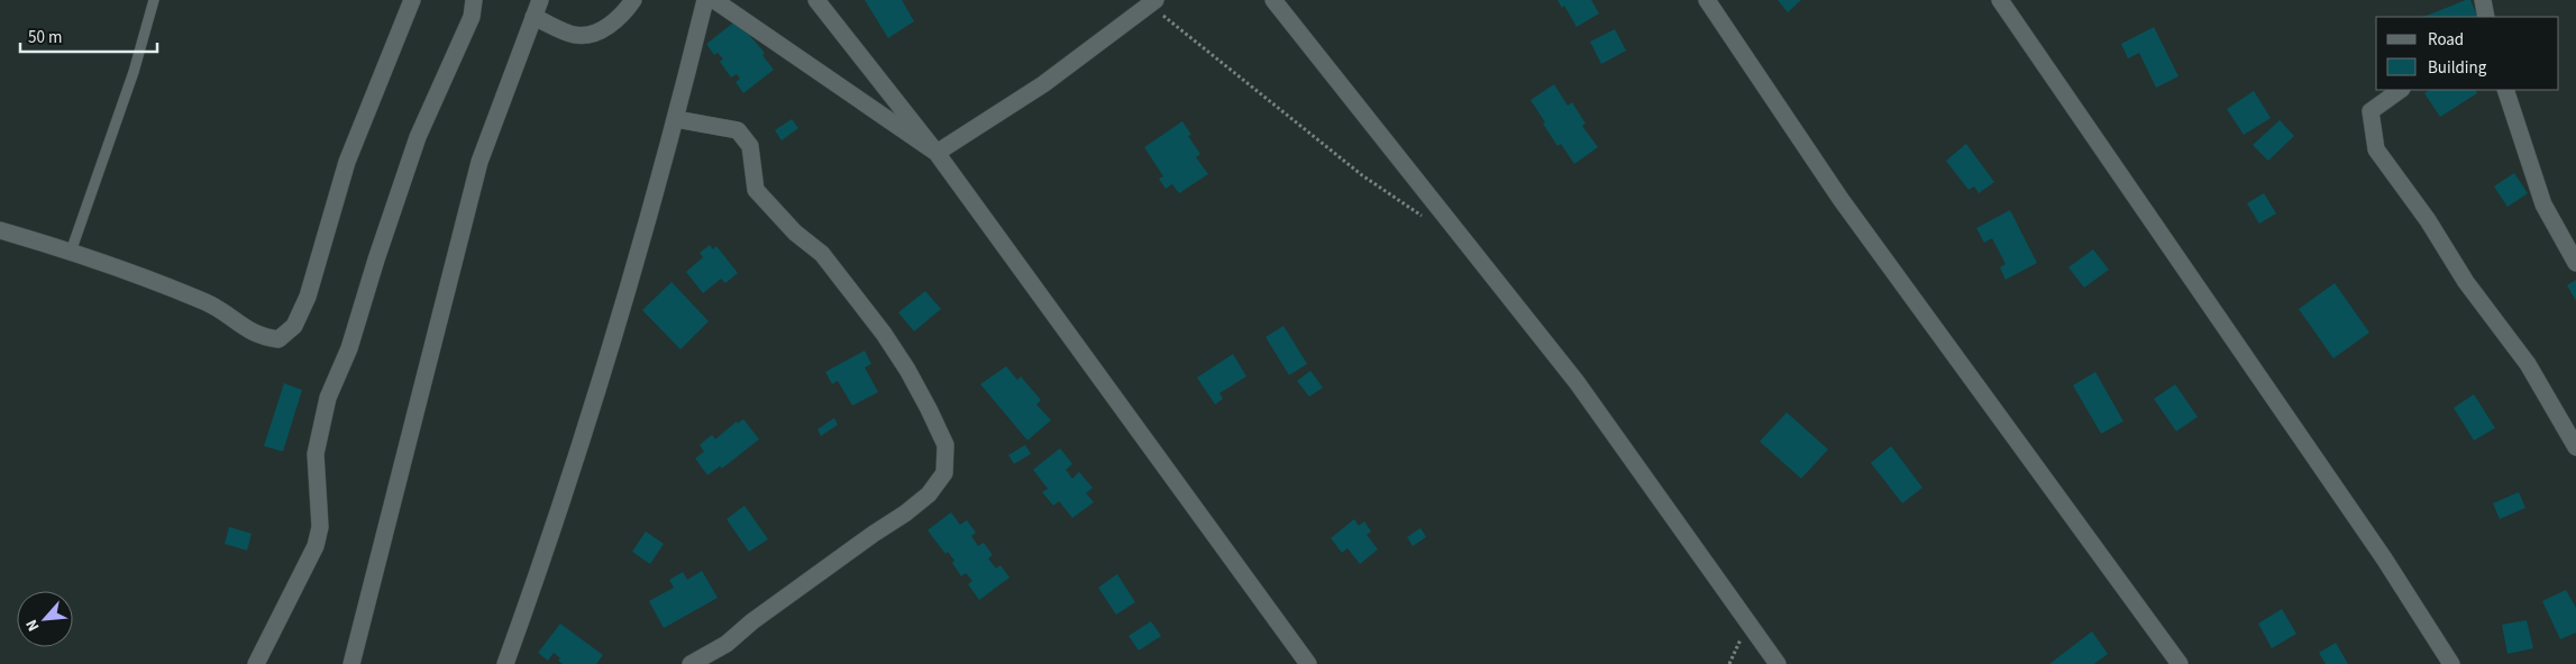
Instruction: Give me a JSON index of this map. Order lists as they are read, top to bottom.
{
  "legend": ["Road", "Building"],
  "scale_bar": "50 m",
  "north": "bottom left"
}
